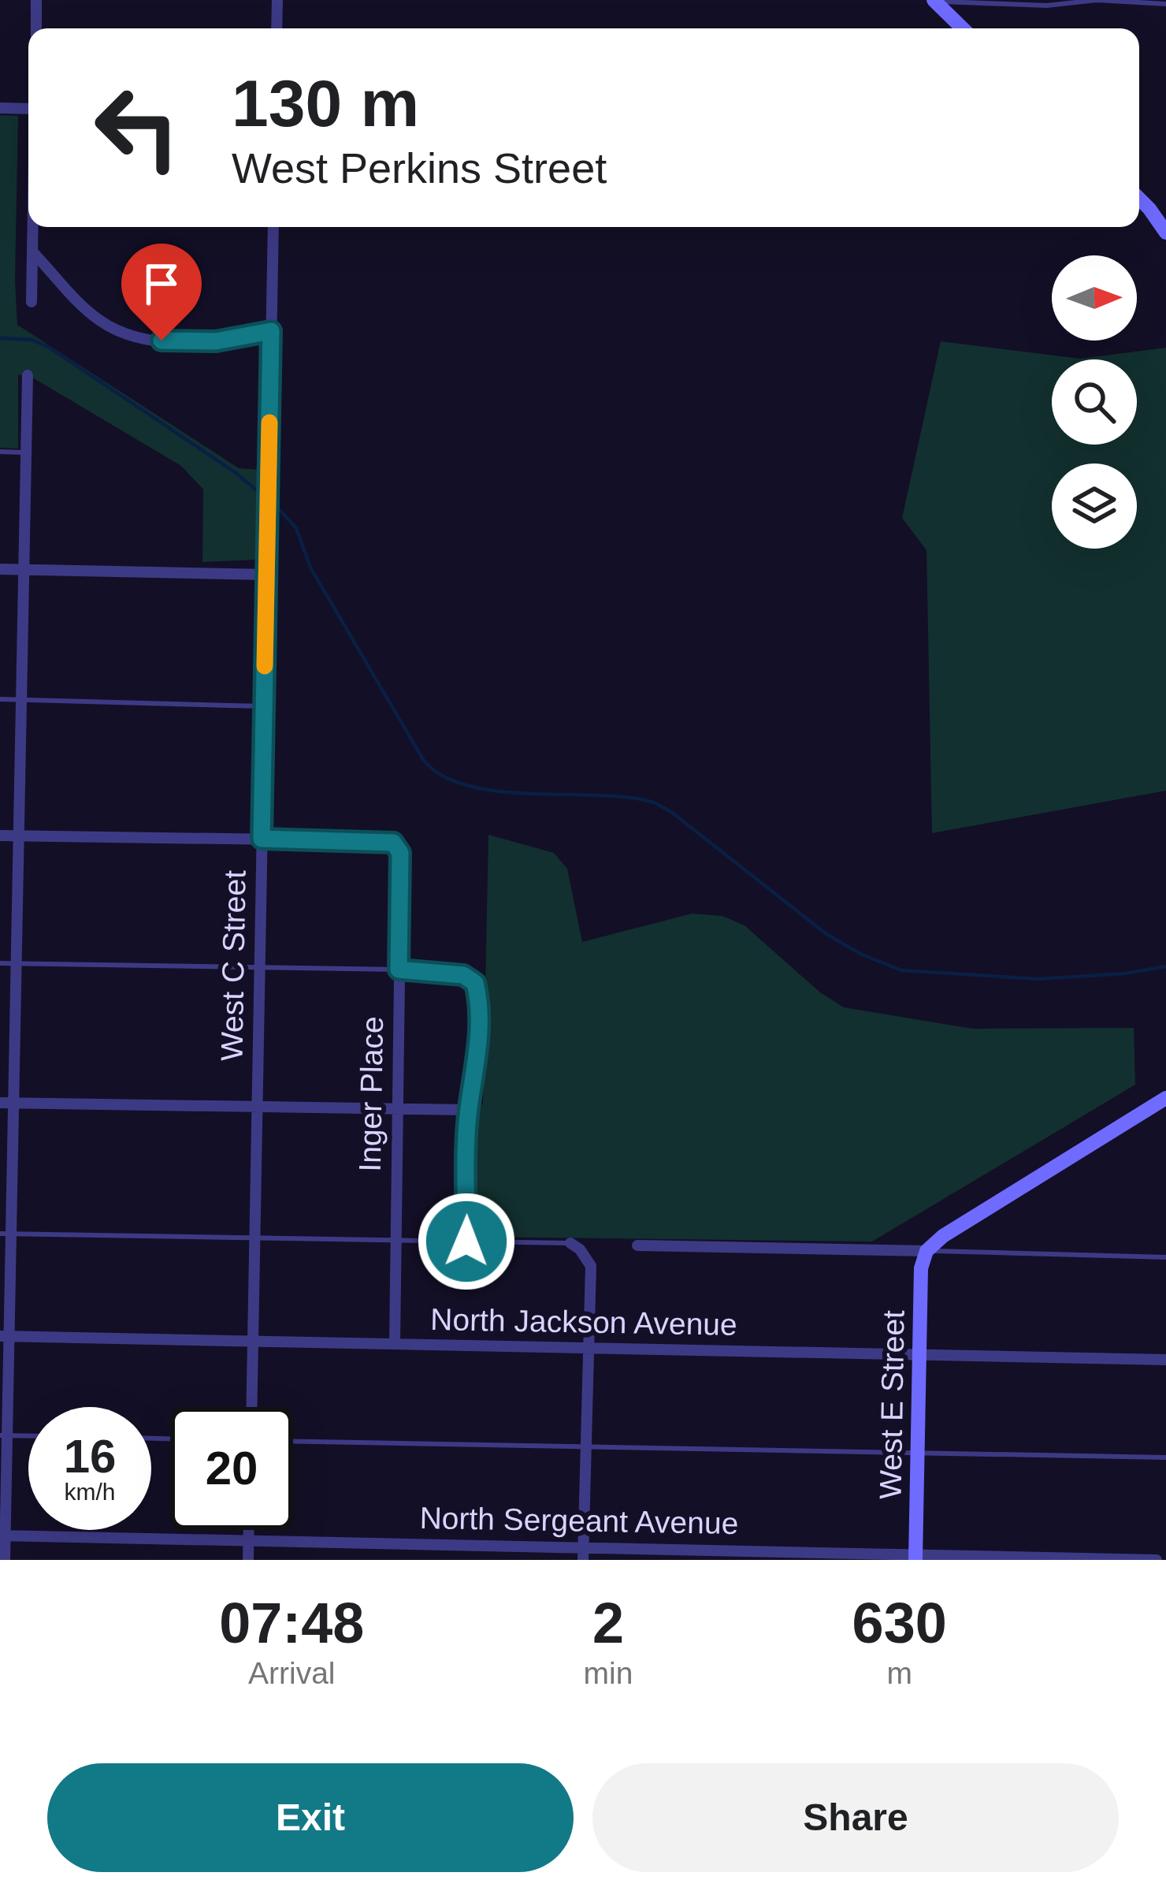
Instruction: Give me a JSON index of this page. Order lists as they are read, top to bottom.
{
  "streets": {
    "street": [
      "West C Street",
      "Inger Place",
      "North Jackson Avenue",
      "West E Street",
      "North Sergeant Avenue"
    ]
  },
  "crossings": [
    ["West C Street", "Inger Place"],
    ["West C Street", "North Jackson Avenue"],
    ["Inger Place", "North Jackson Avenue"],
    ["North Jackson Avenue", "West E Street"],
    ["West E Street", "North Sergeant Avenue"]
  ],
  "north": "right",
  "page": {
    "turn": ["130 m", "West Perkins Street"],
    "speed": "16 km/h",
    "limit": "20",
    "eta": [
      "07:48",
      "Arrival",
      "2",
      "min",
      "630",
      "m"
    ],
    "buttons": ["Exit", "Share"]
  }
}
